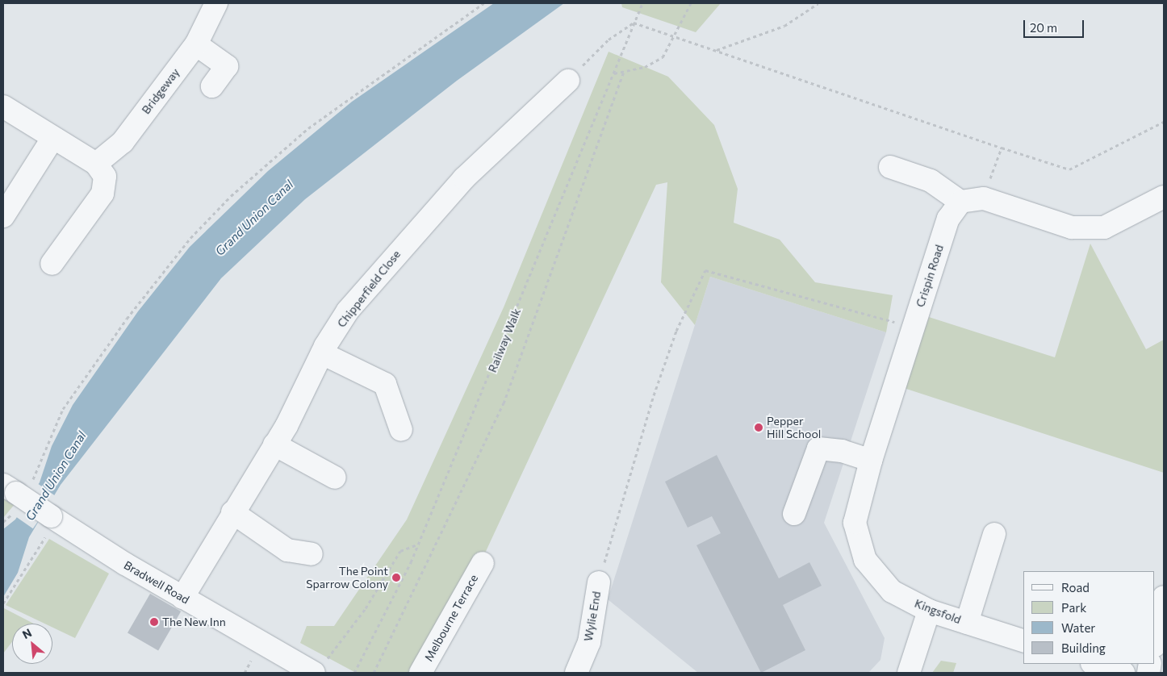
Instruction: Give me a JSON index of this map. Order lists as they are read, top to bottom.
{
  "streets": {
    "street": [
      "Bridgeway",
      "Crispin Road",
      "Chipperfield Close",
      "Bradwell Road",
      "Kingsfold",
      "Wylie End",
      "Melbourne Terrace"
    ],
    "path": ["Railway Walk"]
  },
  "crossings": [
    ["Crispin Road", "Kingsfold"],
    ["Chipperfield Close", "Bradwell Road"]
  ],
  "water": ["Grand Union Canal"],
  "places": ["Pepper Hill School", "The Point Sparrow Colony", "The New Inn"],
  "legend": [
    "Road",
    "Park",
    "Water",
    "Building"
  ],
  "scale_bar": "20 m",
  "north": "top left"
}
